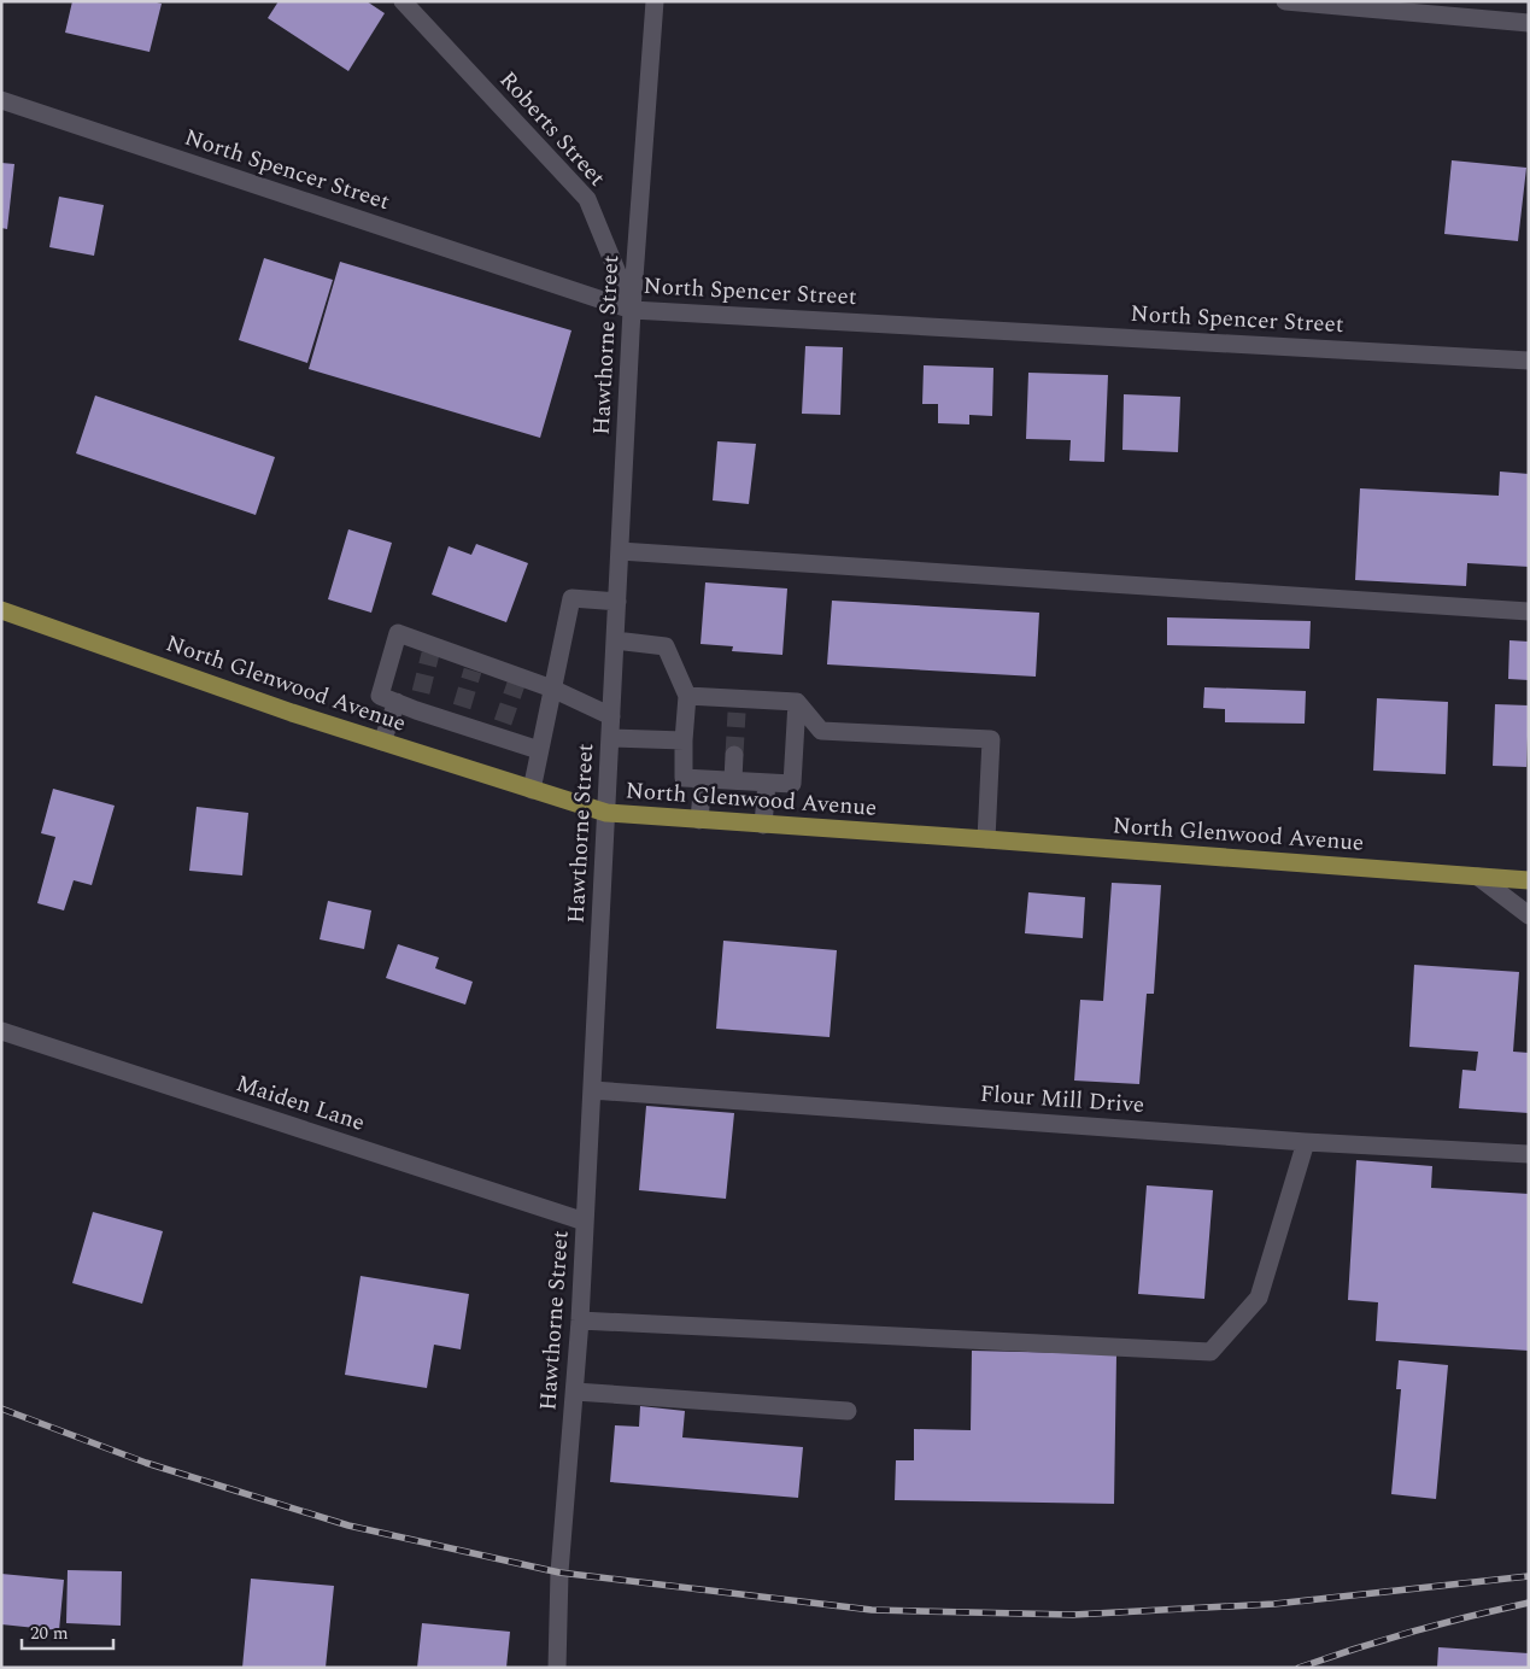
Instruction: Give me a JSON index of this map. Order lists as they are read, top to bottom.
{
  "streets": {
    "main road": ["North Glenwood Avenue"],
    "street": [
      "Roberts Street",
      "North Spencer Street",
      "Hawthorne Street",
      "Flour Mill Drive",
      "Maiden Lane"
    ]
  },
  "crossings": [
    ["Roberts Street", "North Spencer Street"],
    ["Roberts Street", "Hawthorne Street"],
    ["North Spencer Street", "Hawthorne Street"],
    ["Hawthorne Street", "North Glenwood Avenue"],
    ["Hawthorne Street", "Flour Mill Drive"],
    ["Hawthorne Street", "Maiden Lane"]
  ],
  "scale_bar": "20 m"
}
